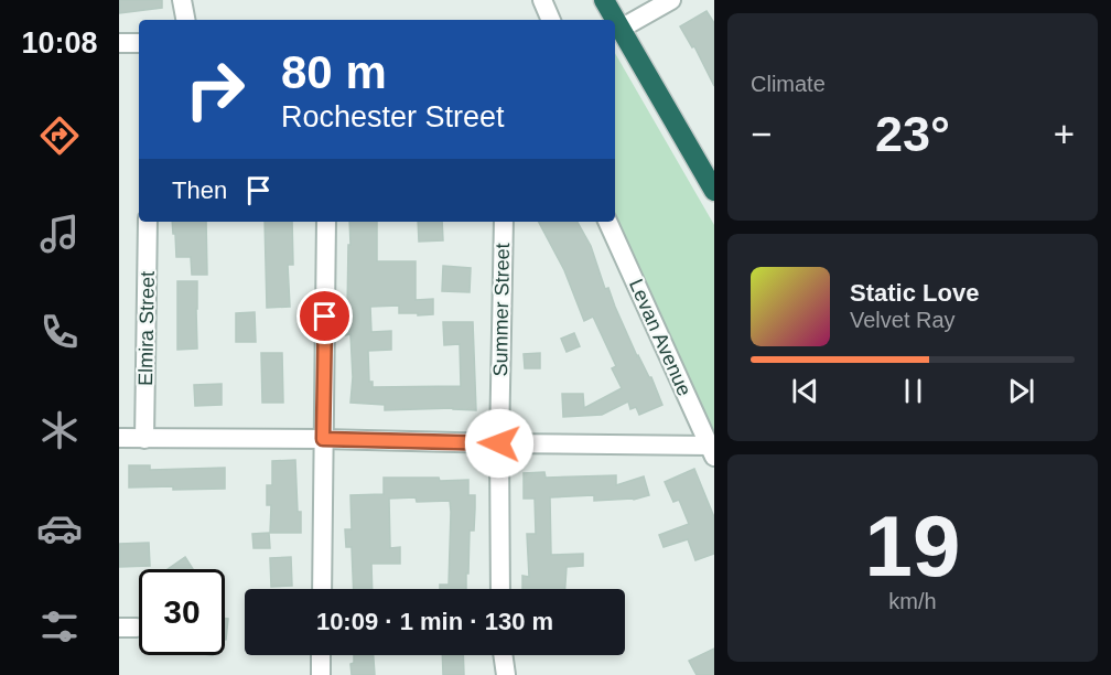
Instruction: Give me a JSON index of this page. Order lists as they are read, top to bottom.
{
  "streets": {
    "street": ["Summer Street", "Elmira Street", "Levan Avenue"]
  },
  "page": {
    "tabs": "10:08",
    "tile": [
      "Climate",
      ["19", "km/h"]
    ],
    "turn": ["80 m", "Rochester Street"],
    "heat": ["−", "23°", "+"],
    "then": "Then",
    "song": ["Static Love", "Velvet Ray"],
    "limit": "30",
    "trip": "10:09 · 1 min · 130 m"
  }
}
